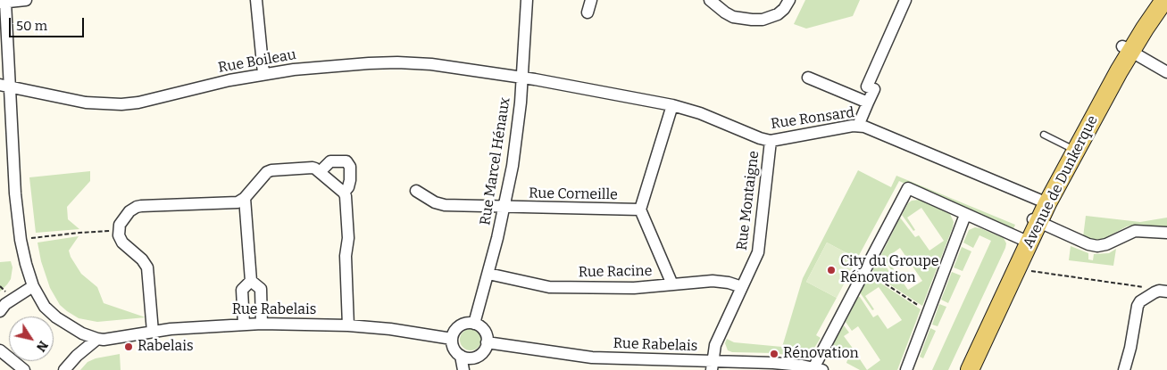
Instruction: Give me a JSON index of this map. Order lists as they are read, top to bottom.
{
  "streets": {
    "main road": ["Avenue de Dunkerque"],
    "street": [
      "Rue Boileau",
      "Rue Ronsard",
      "Rue Marcel Hénaux",
      "Rue Corneille",
      "Rue Montaigne",
      "Rue Racine",
      "Rue Rabelais"
    ]
  },
  "crossings": [
    ["Rue Boileau", "Rue Ronsard"],
    ["Rue Boileau", "Rue Marcel Hénaux"],
    ["Rue Ronsard", "Rue Marcel Hénaux"],
    ["Rue Ronsard", "Avenue de Dunkerque"],
    ["Rue Ronsard", "Rue Montaigne"],
    ["Rue Marcel Hénaux", "Rue Corneille"],
    ["Rue Marcel Hénaux", "Rue Racine"],
    ["Rue Marcel Hénaux", "Rue Rabelais"],
    ["Rue Montaigne", "Rue Racine"],
    ["Rue Montaigne", "Rue Rabelais"]
  ],
  "places": ["City du Groupe Rénovation", "Rabelais", "Rénovation"],
  "scale_bar": "50 m",
  "north": "bottom right"
}
